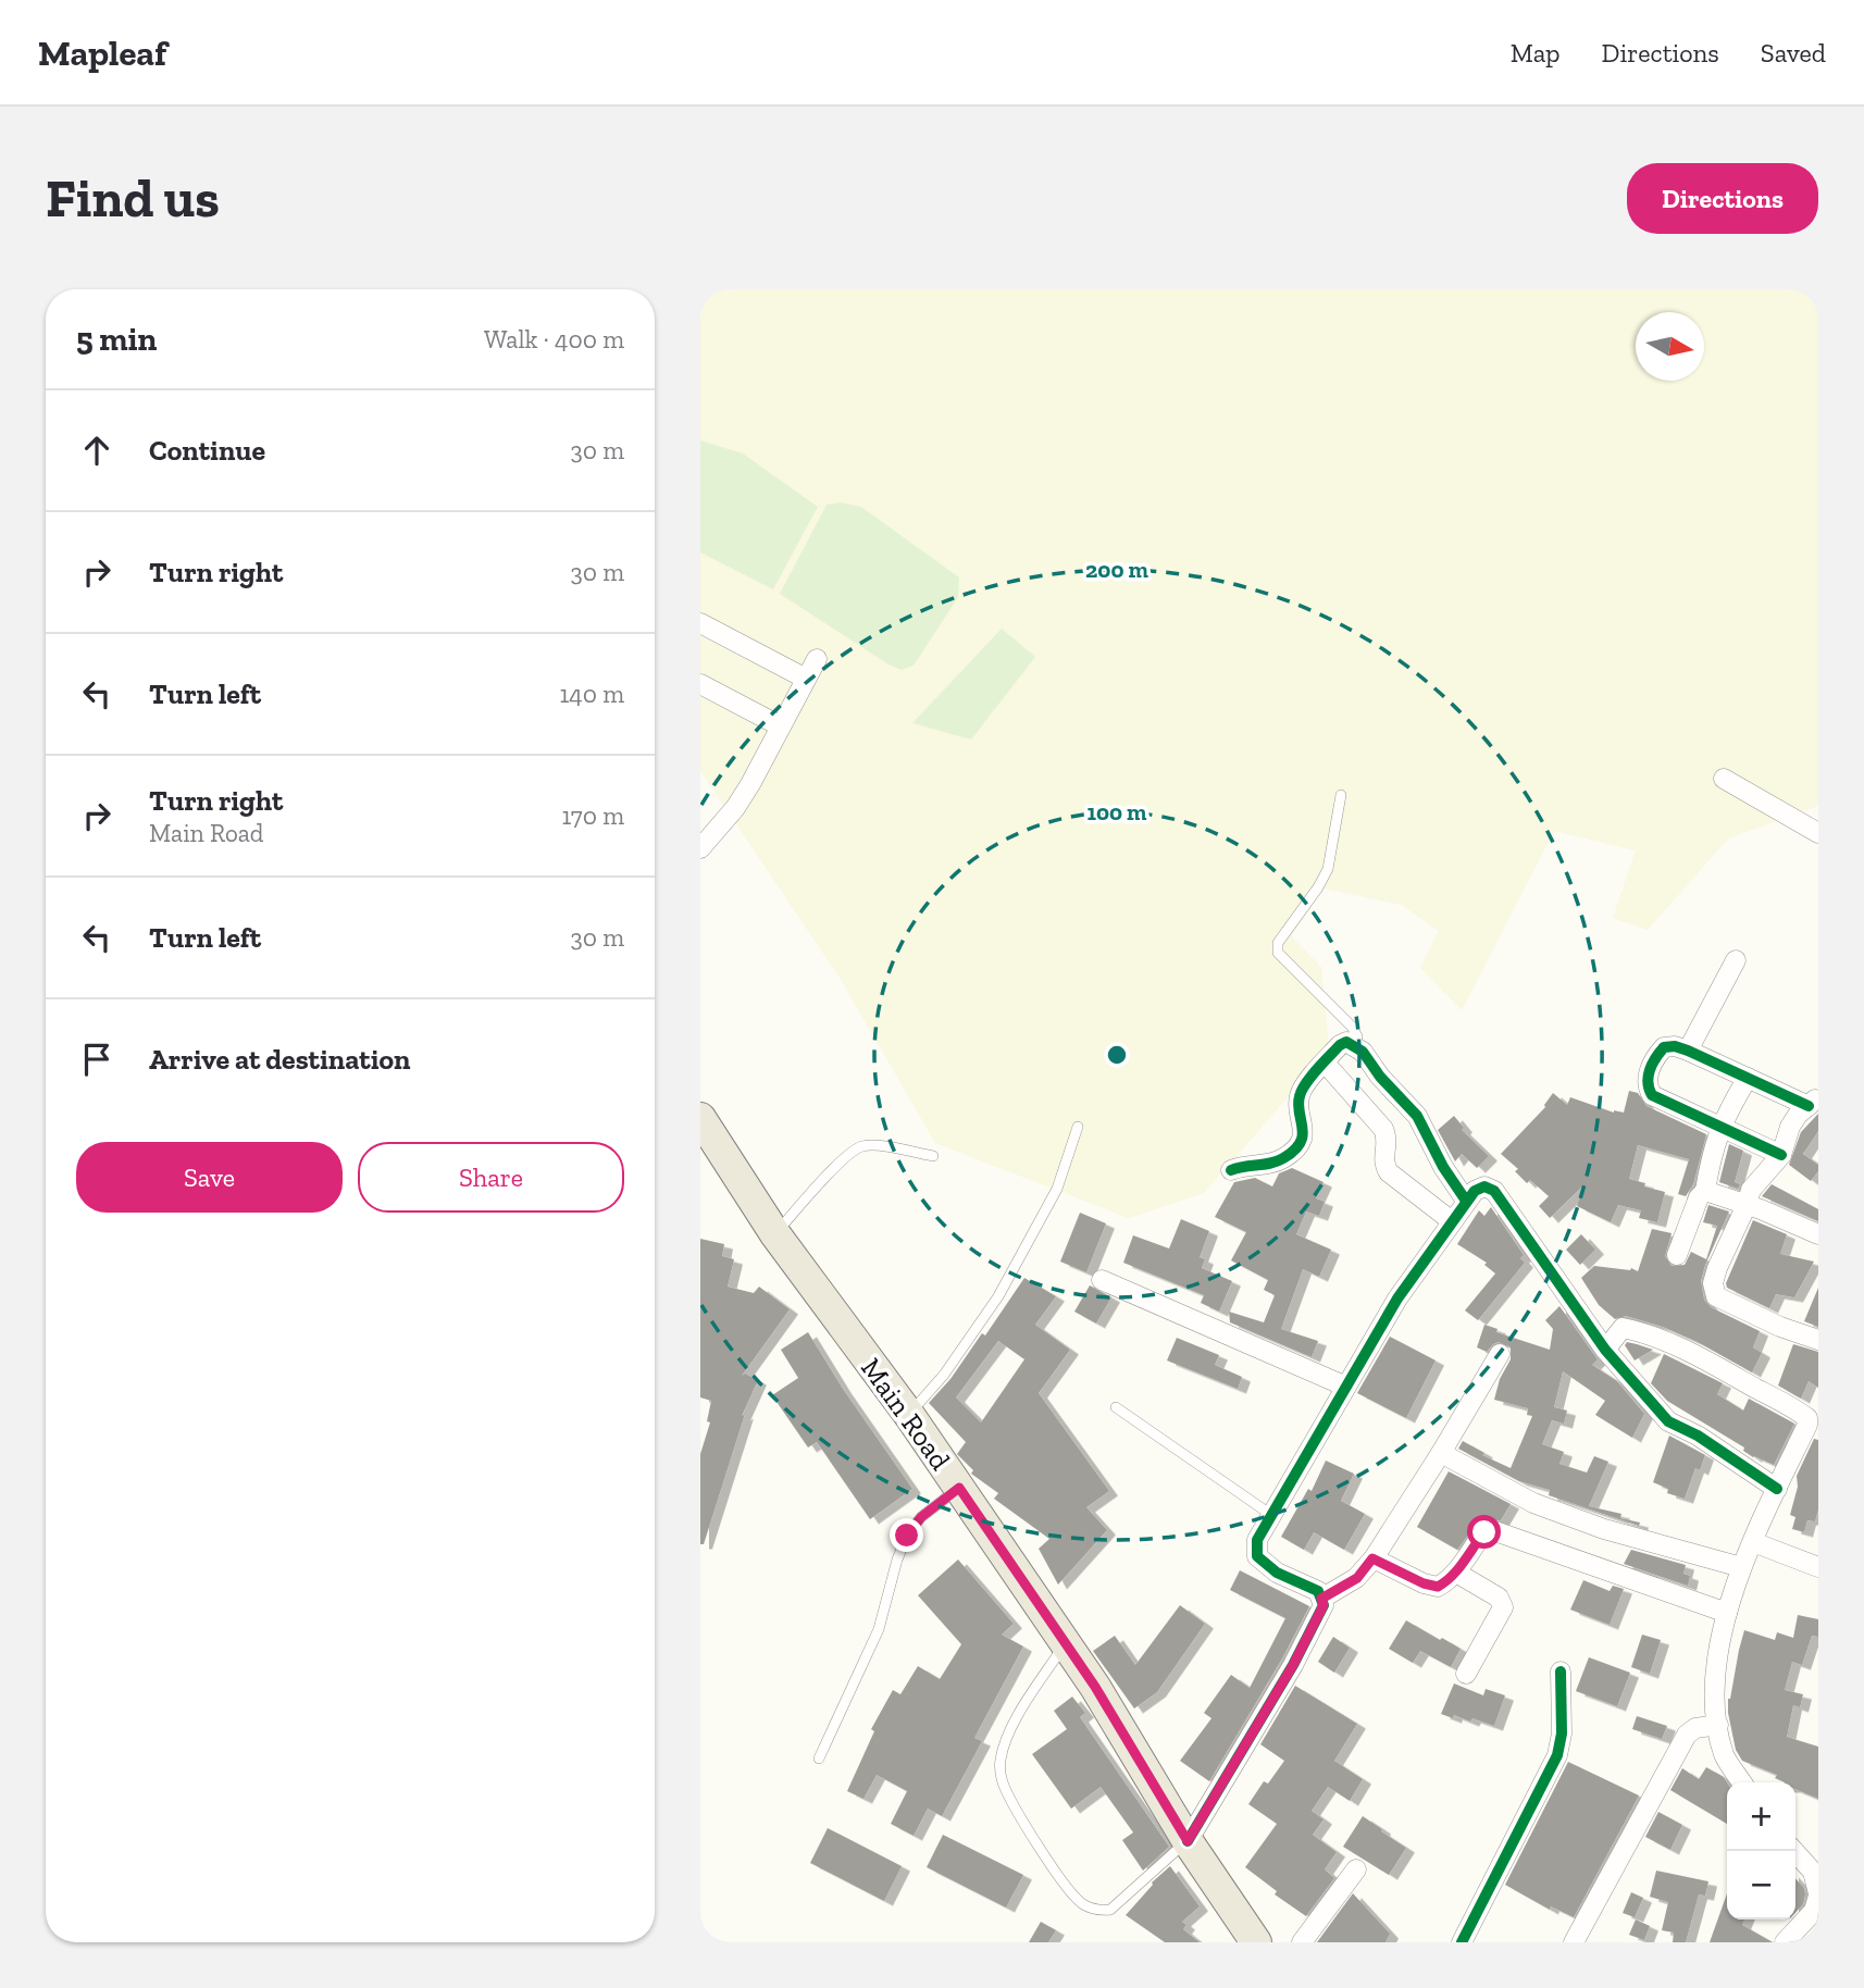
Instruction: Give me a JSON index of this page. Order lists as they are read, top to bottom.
{
  "streets": {
    "main road": ["Main Road"]
  },
  "north": "right",
  "page": {
    "header": "Mapleaf",
    "nav": ["Map", "Directions", "Saved"],
    "buttons": [
      "Directions",
      ["Save", "Share"]
    ],
    "title": "Find us",
    "heading": ["5 min", "Walk · 400 m"],
    "list": [
      ["Continue", "30 m"],
      ["Turn right", "30 m"],
      ["Turn left", "140 m"],
      ["Turn right", "Main Road", "170 m"],
      ["Turn left", "30 m"],
      "Arrive at destination"
    ],
    "map_buttons": ["+", "−"]
  },
  "rings": ["200 m", "100 m"]
}
